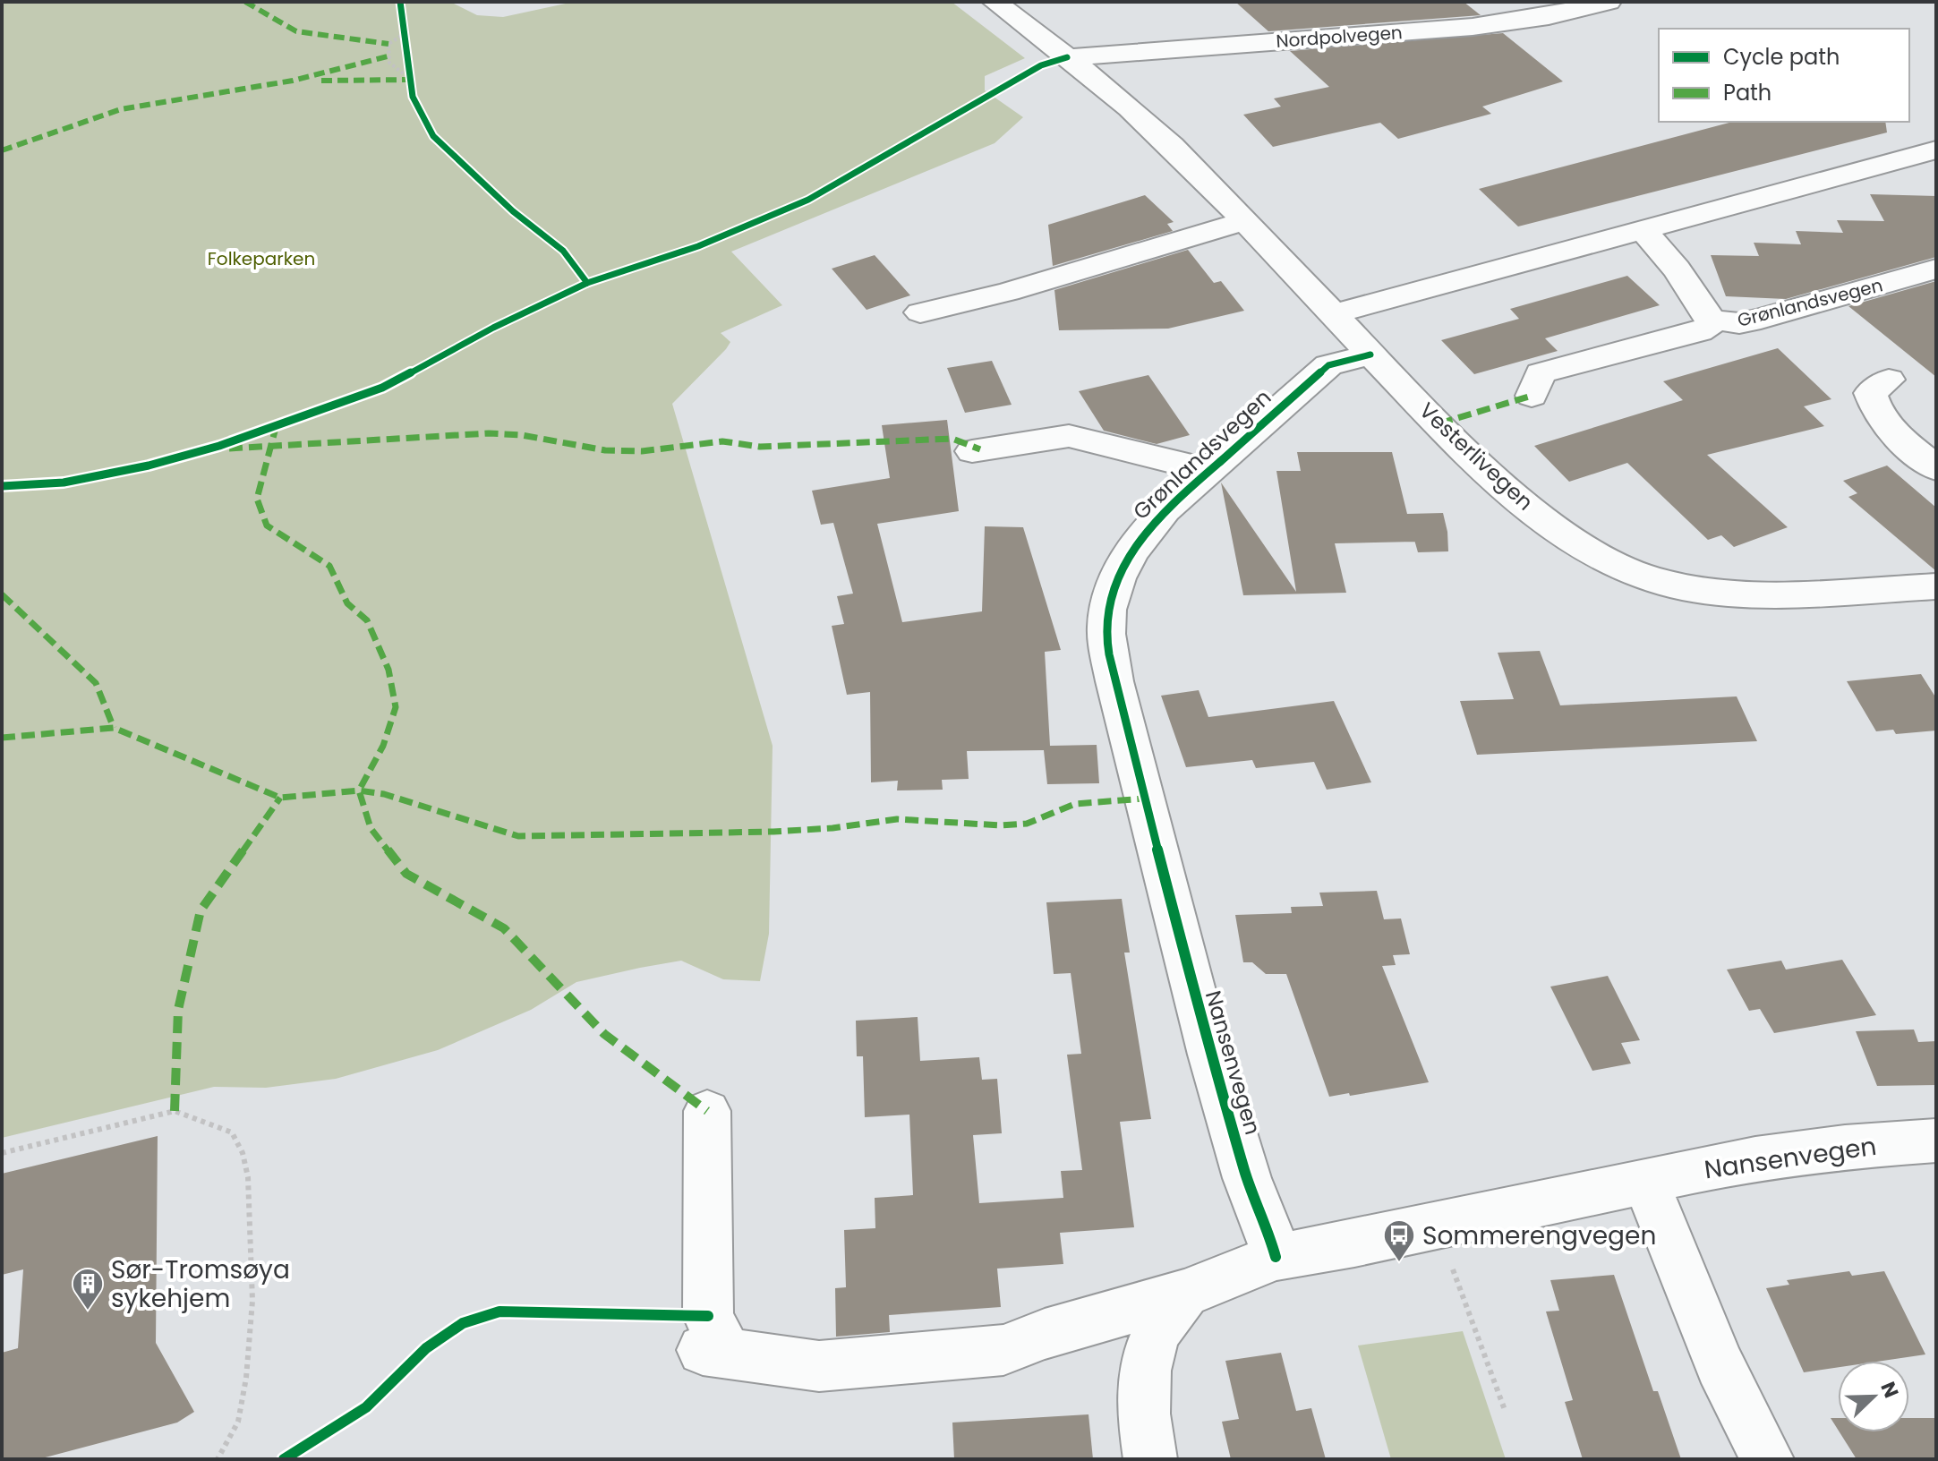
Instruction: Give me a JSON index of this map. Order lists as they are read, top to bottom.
{
  "streets": {
    "street": [
      "Nordpolvegen",
      "Grønlandsvegen",
      "Vesterlivegen",
      "Nansenvegen"
    ]
  },
  "crossings": [
    ["Nordpolvegen", "Vesterlivegen"],
    ["Grønlandsvegen", "Vesterlivegen"],
    ["Grønlandsvegen", "Nansenvegen"]
  ],
  "parks": ["Folkeparken"],
  "places": {
    "bus stop": ["Sommerengvegen"],
    "building": ["Sør-Tromsøya sykehjem"]
  },
  "legend": ["Cycle path", "Path"],
  "north": "top right"
}
